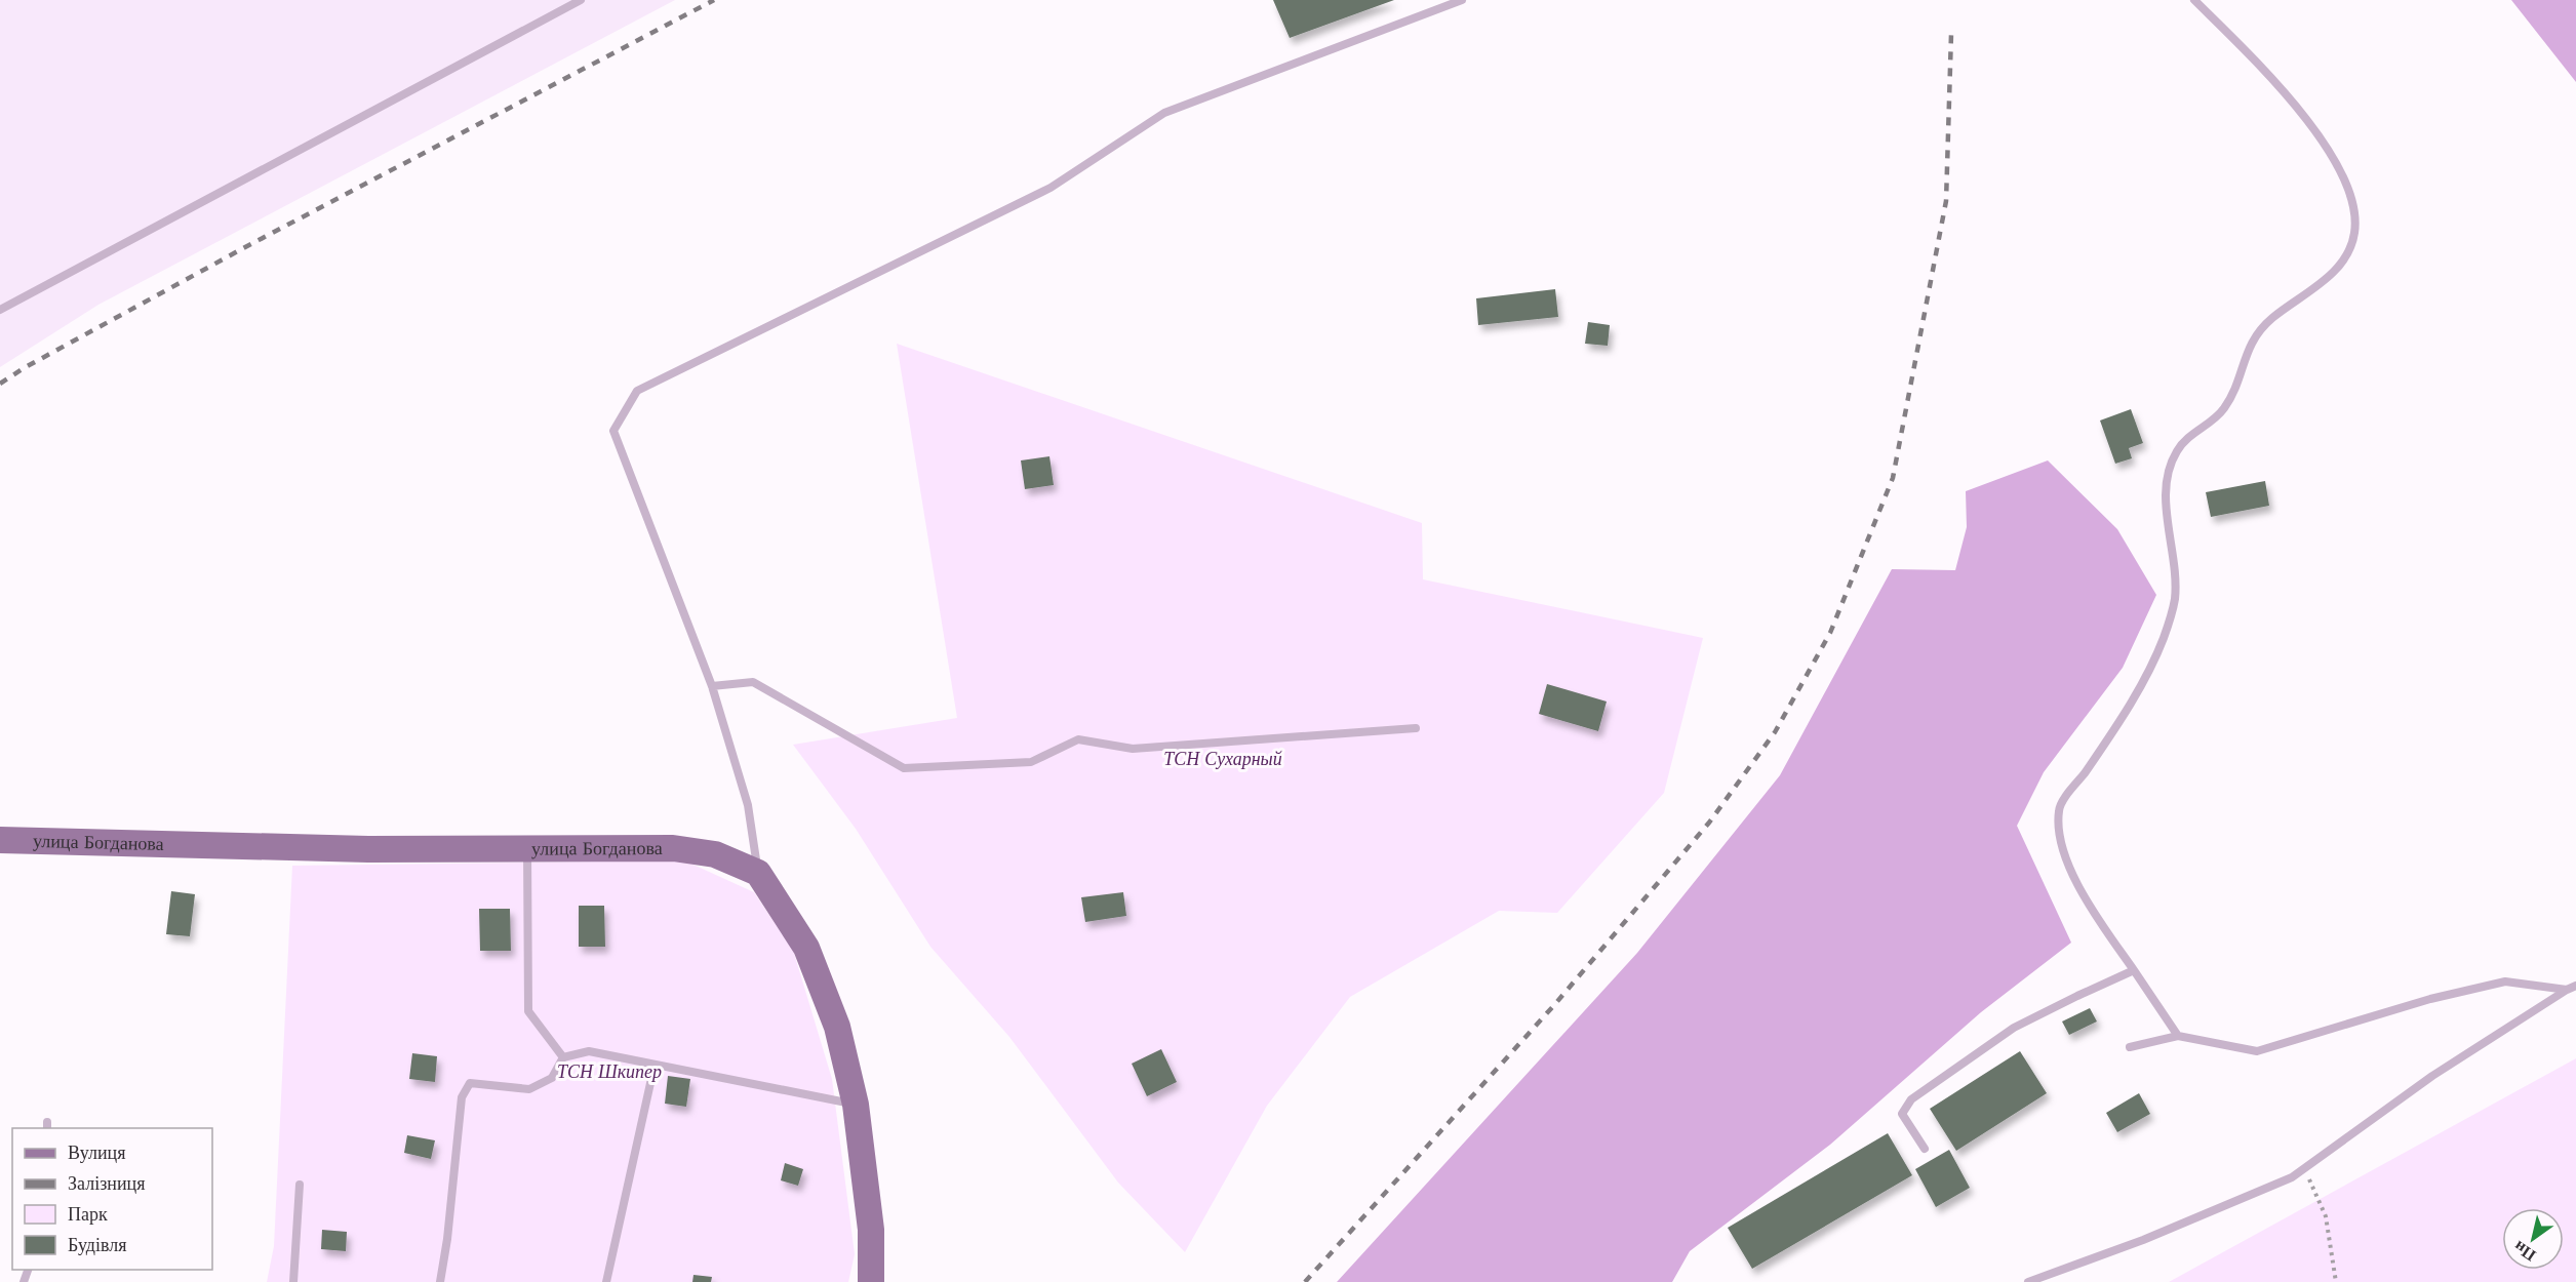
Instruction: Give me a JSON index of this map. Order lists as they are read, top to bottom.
{
  "streets": {
    "main road": ["улица Богданова"]
  },
  "parks": ["ТСН Сухарный", "ТСН Шкипер"],
  "legend": [
    "Вулиця",
    "Залізниця",
    "Парк",
    "Будівля"
  ],
  "north": "bottom left"
}
